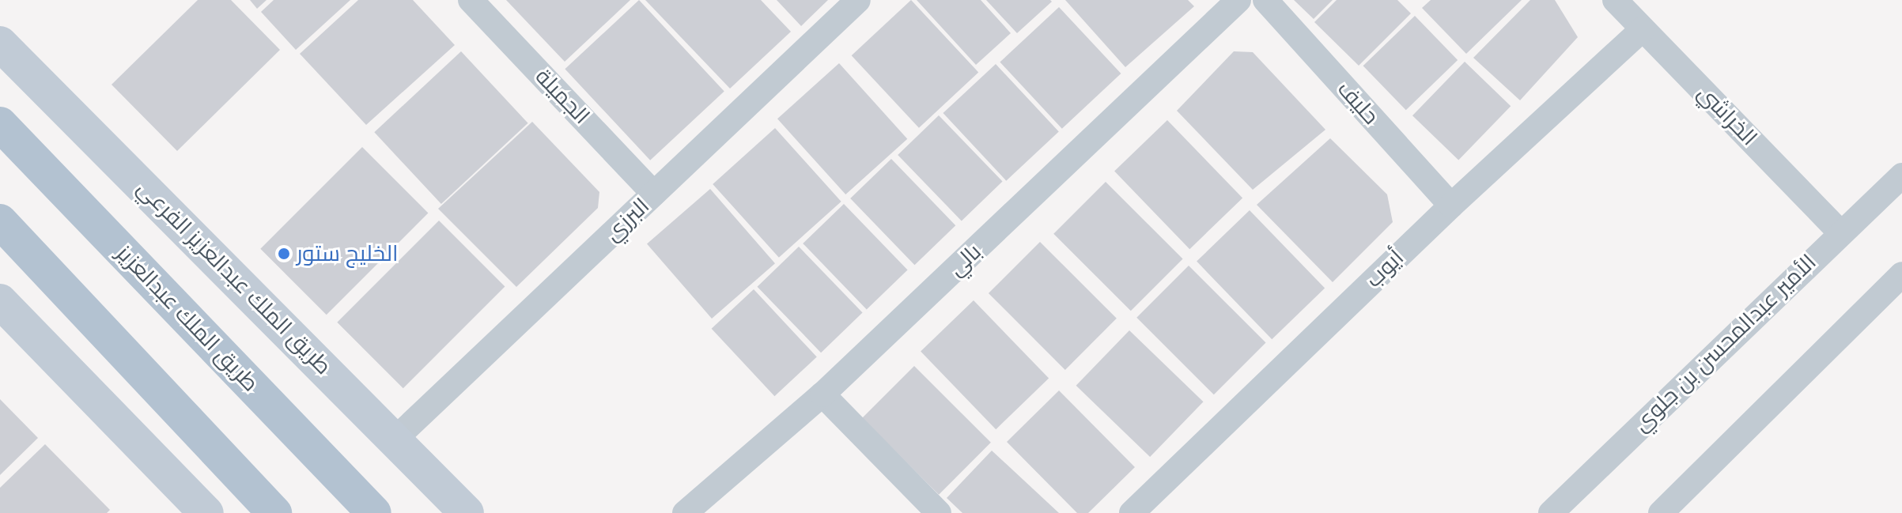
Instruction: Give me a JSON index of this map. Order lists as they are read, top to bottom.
{
  "streets": {
    "main road": ["طريق الملك عبدالعزيز"],
    "street": [
      "الجميلة",
      "حليف",
      "الخراشي",
      "البرزي",
      "بالي",
      "أيوب",
      "طريق الملك عبدالعزيز الفرعي",
      "الأمير عبدالمحسن بن جلوي"
    ]
  },
  "crossings": [
    ["الجميلة", "البرزي"],
    ["حليف", "أيوب"],
    ["الخراشي", "أيوب"],
    ["الخراشي", "الأمير عبدالمحسن بن جلوي"],
    ["البرزي", "طريق الملك عبدالعزيز الفرعي"]
  ],
  "places": ["الخليج ستور"]
}
